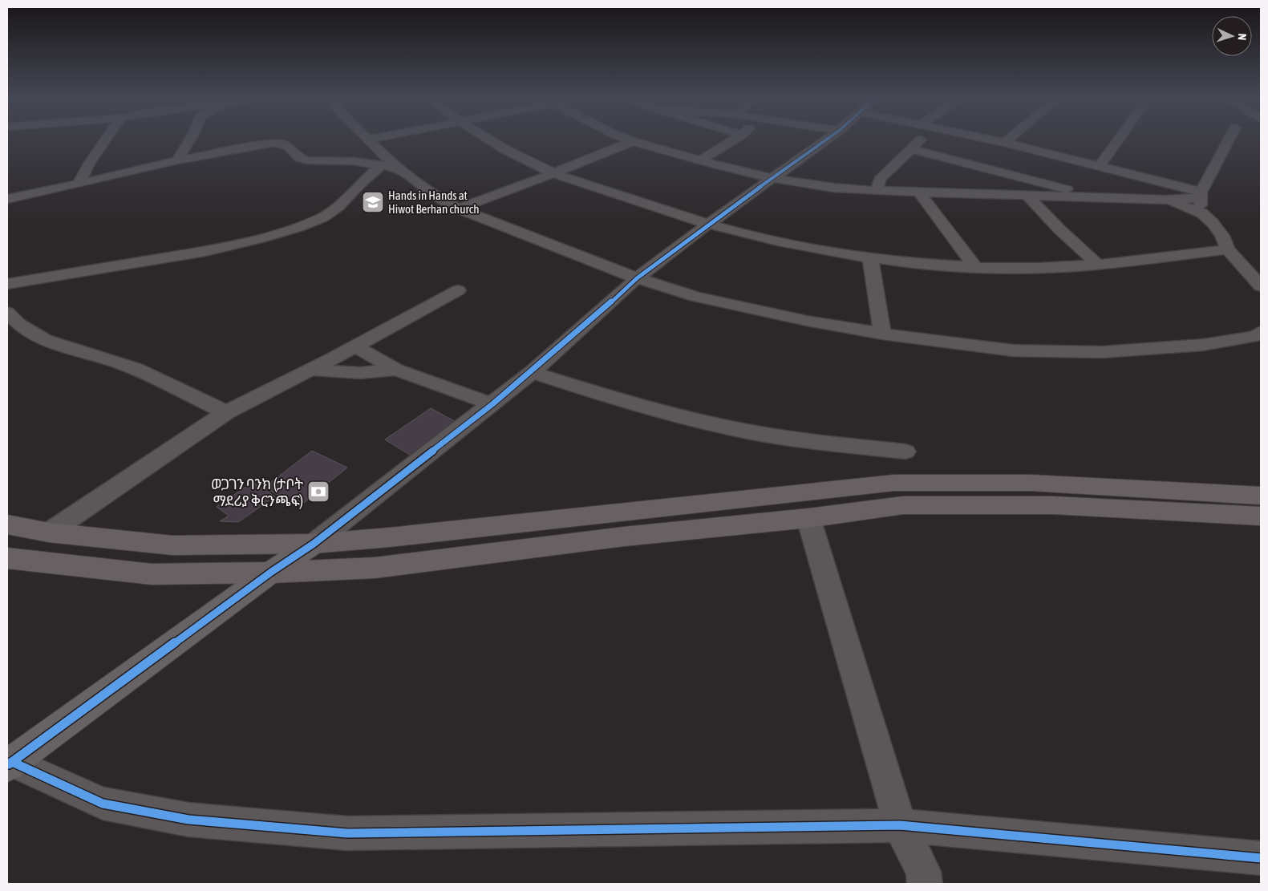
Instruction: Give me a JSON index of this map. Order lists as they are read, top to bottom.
{
  "places": {
    "school or university": ["Hands in Hands at Hiwot Berhan church"],
    "bank": ["ወጋገን ባንክ (ታቦት ማደሪያ ቅርንጫፍ)"]
  },
  "north": "right"
}
